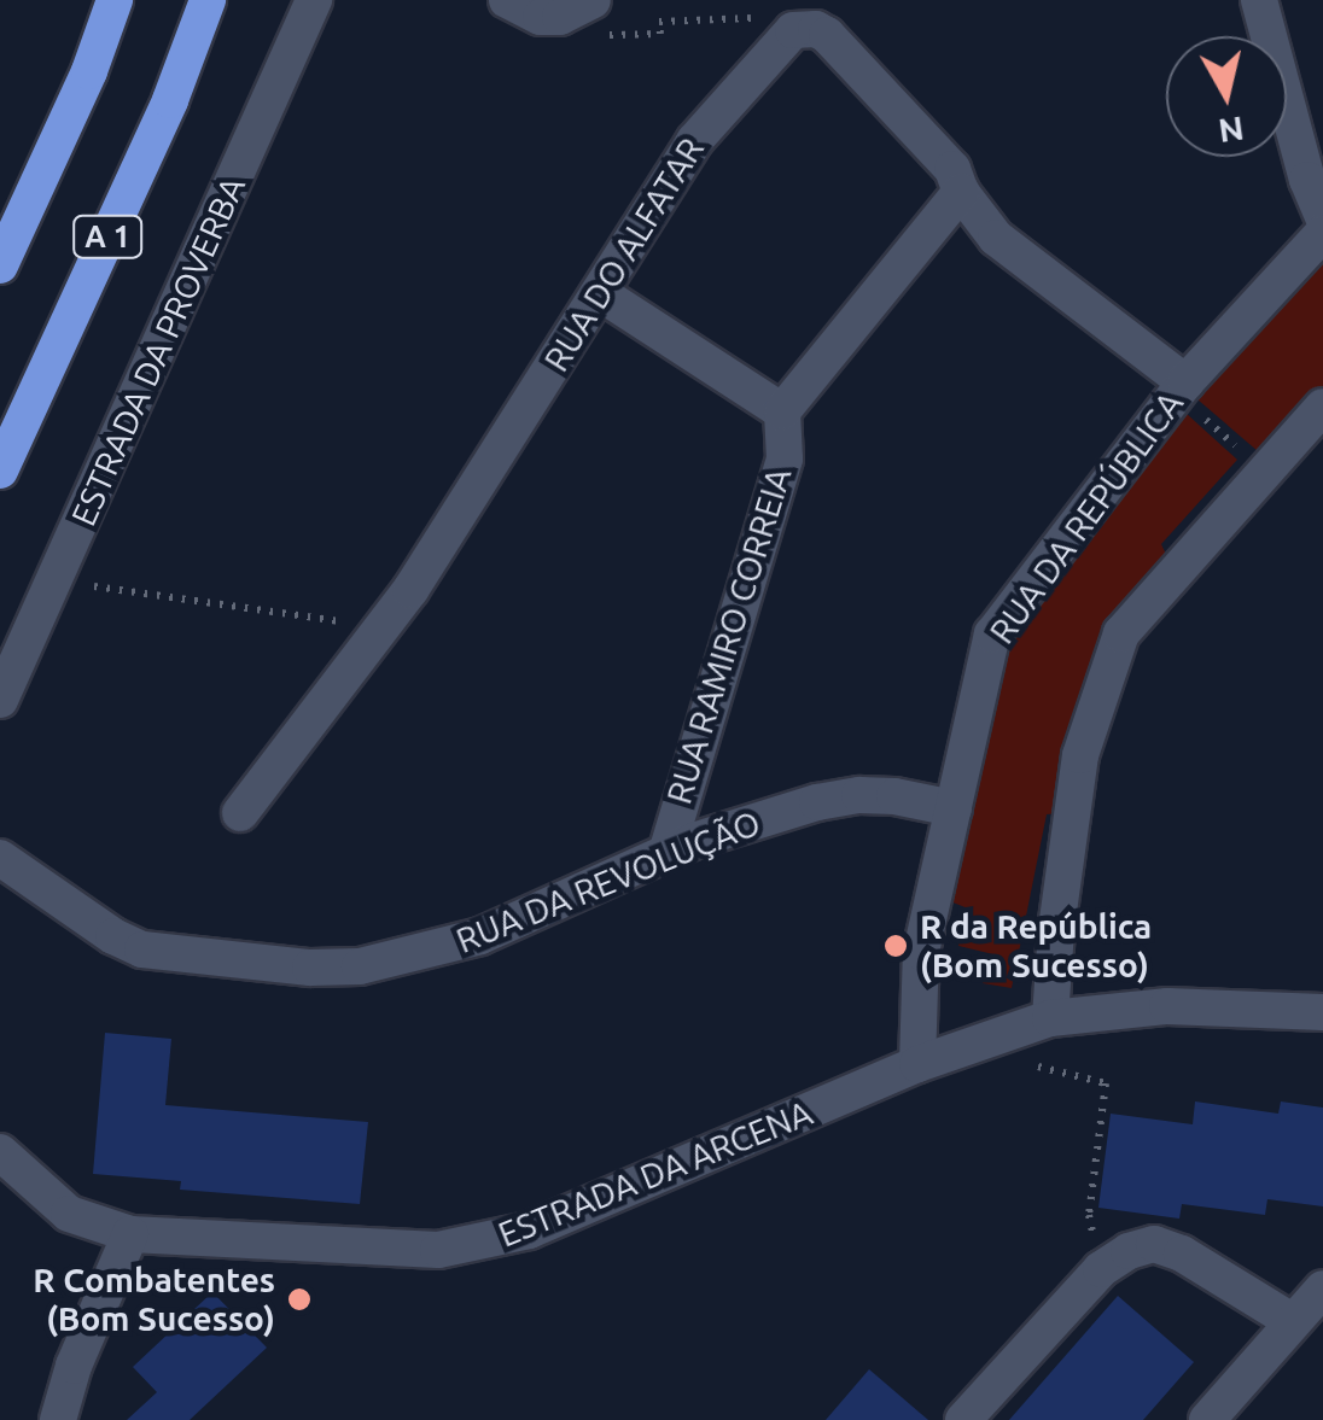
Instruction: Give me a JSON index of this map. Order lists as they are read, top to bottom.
{
  "streets": {
    "highway": ["A 1"],
    "street": [
      "RUA DO ALFATAR",
      "ESTRADA DA PROVERBA",
      "RUA DA REPÚBLICA",
      "RUA RAMIRO CORREIA",
      "RUA DA REVOLUÇÃO",
      "ESTRADA DA ARCENA"
    ]
  },
  "crossings": [
    ["RUA DO ALFATAR", "RUA DA REPÚBLICA"],
    ["RUA DA REPÚBLICA", "RUA DA REVOLUÇÃO"],
    ["RUA DA REPÚBLICA", "ESTRADA DA ARCENA"],
    ["RUA RAMIRO CORREIA", "RUA DA REVOLUÇÃO"]
  ],
  "places": ["R da República (Bom Sucesso)", "R Combatentes (Bom Sucesso)"],
  "north": "bottom"
}
